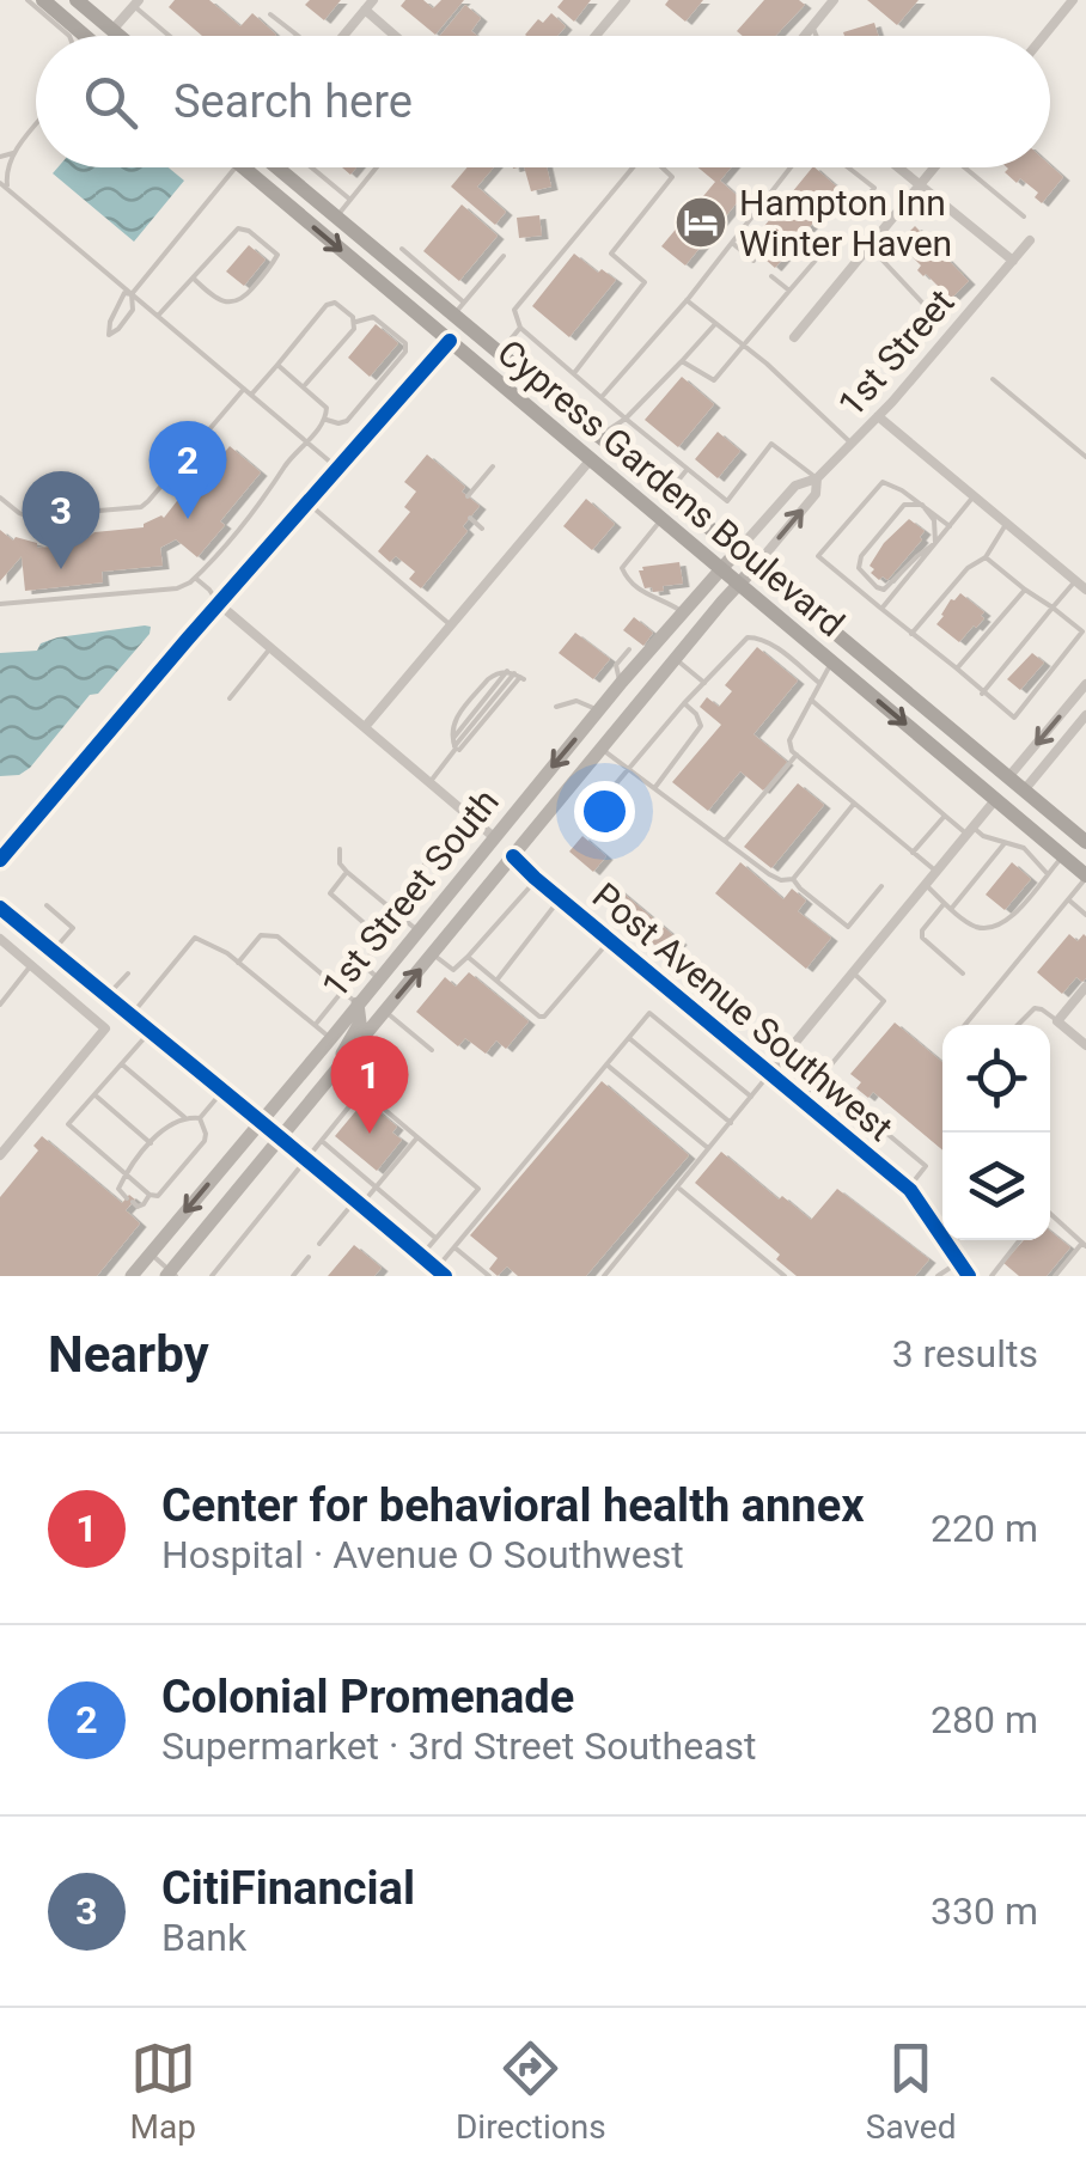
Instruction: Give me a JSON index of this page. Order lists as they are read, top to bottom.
{
  "streets": {
    "main road": ["Cypress Gardens Boulevard", "1st Street South"],
    "street": ["1st Street", "Post Avenue Southwest"]
  },
  "crossings": [
    ["1st Street", "Cypress Gardens Boulevard"],
    ["1st Street", "1st Street South"],
    ["Cypress Gardens Boulevard", "1st Street South"],
    ["1st Street South", "Post Avenue Southwest"]
  ],
  "places": {
    "hotel": ["Hampton Inn Winter Haven"]
  },
  "page": {
    "search": "Search here",
    "pins": ["2", "3", "1"],
    "heading": ["Nearby", "3 results"],
    "list": [
      {
        "mark": "1",
        "name": "Center for behavioral health annex",
        "note": "Hospital · Avenue O Southwest",
        "value": "220 m"
      },
      {
        "mark": "2",
        "name": "Colonial Promenade",
        "note": "Supermarket · 3rd Street Southeast",
        "value": "280 m"
      },
      {
        "mark": "3",
        "name": "CitiFinancial",
        "note": "Bank",
        "value": "330 m"
      }
    ],
    "nav": ["Map", "Directions", "Saved"]
  }
}
